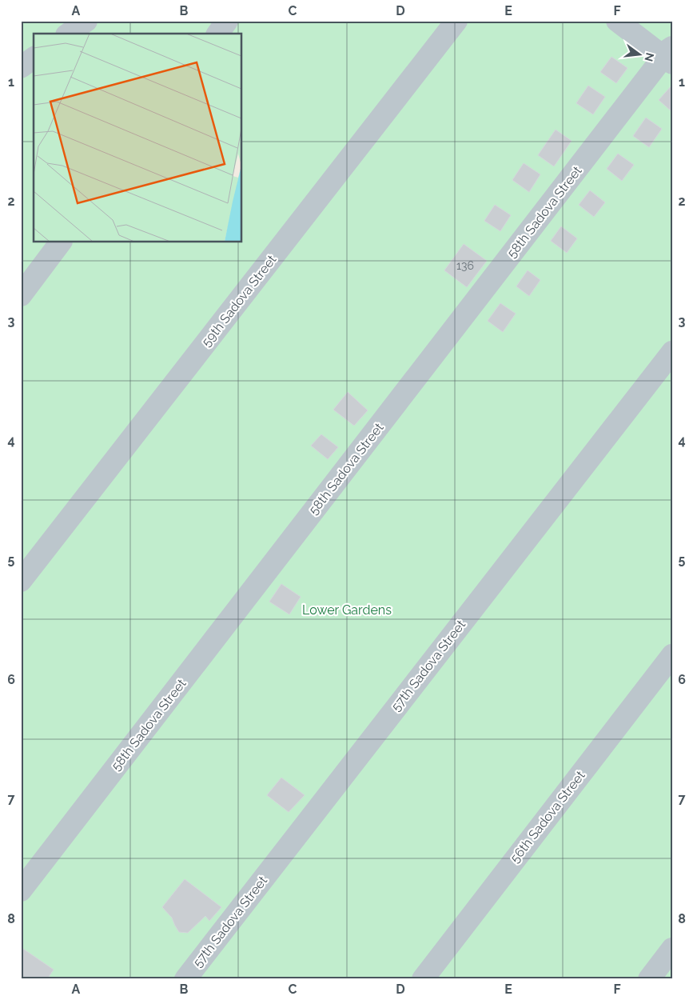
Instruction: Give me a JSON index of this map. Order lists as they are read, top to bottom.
{
  "streets": {
    "street": [
      "58th Sadova Street",
      "59th Sadova Street",
      "57th Sadova Street",
      "56th Sadova Street"
    ]
  },
  "parks": ["Lower Gardens"],
  "house_numbers": ["136"],
  "north": "right",
  "grid": {
    "columns": [
      "A",
      "B",
      "C",
      "D",
      "E",
      "F"
    ],
    "rows": [
      "1",
      "2",
      "3",
      "4",
      "5",
      "6",
      "7",
      "8"
    ]
  }
}
